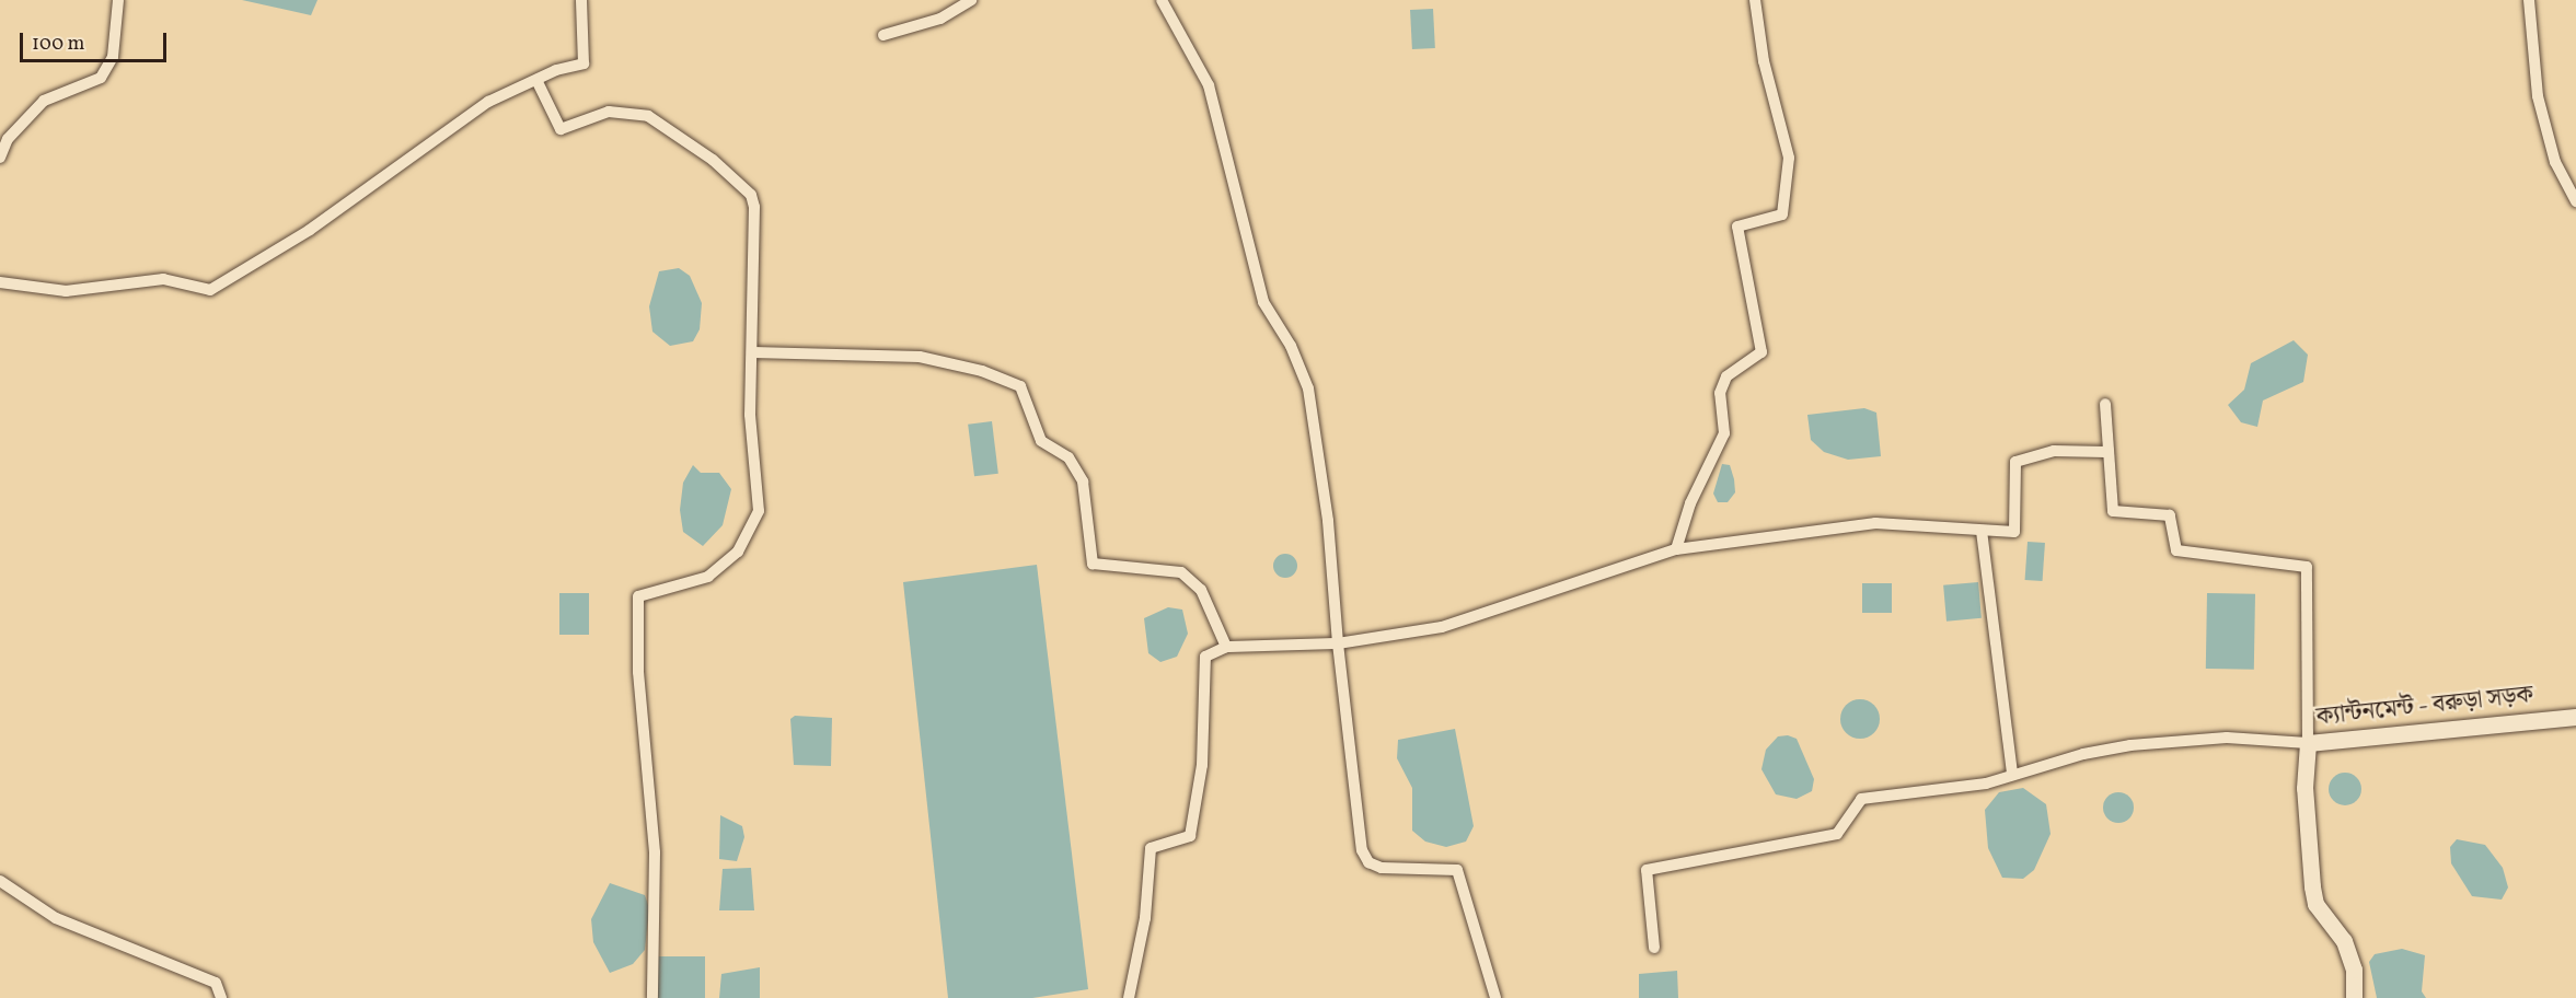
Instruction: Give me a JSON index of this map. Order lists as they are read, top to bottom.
{
  "streets": {
    "main road": ["ক্যান্টনমেন্ট - বরুড়া সড়ক"]
  },
  "scale_bar": "100 m"
}
